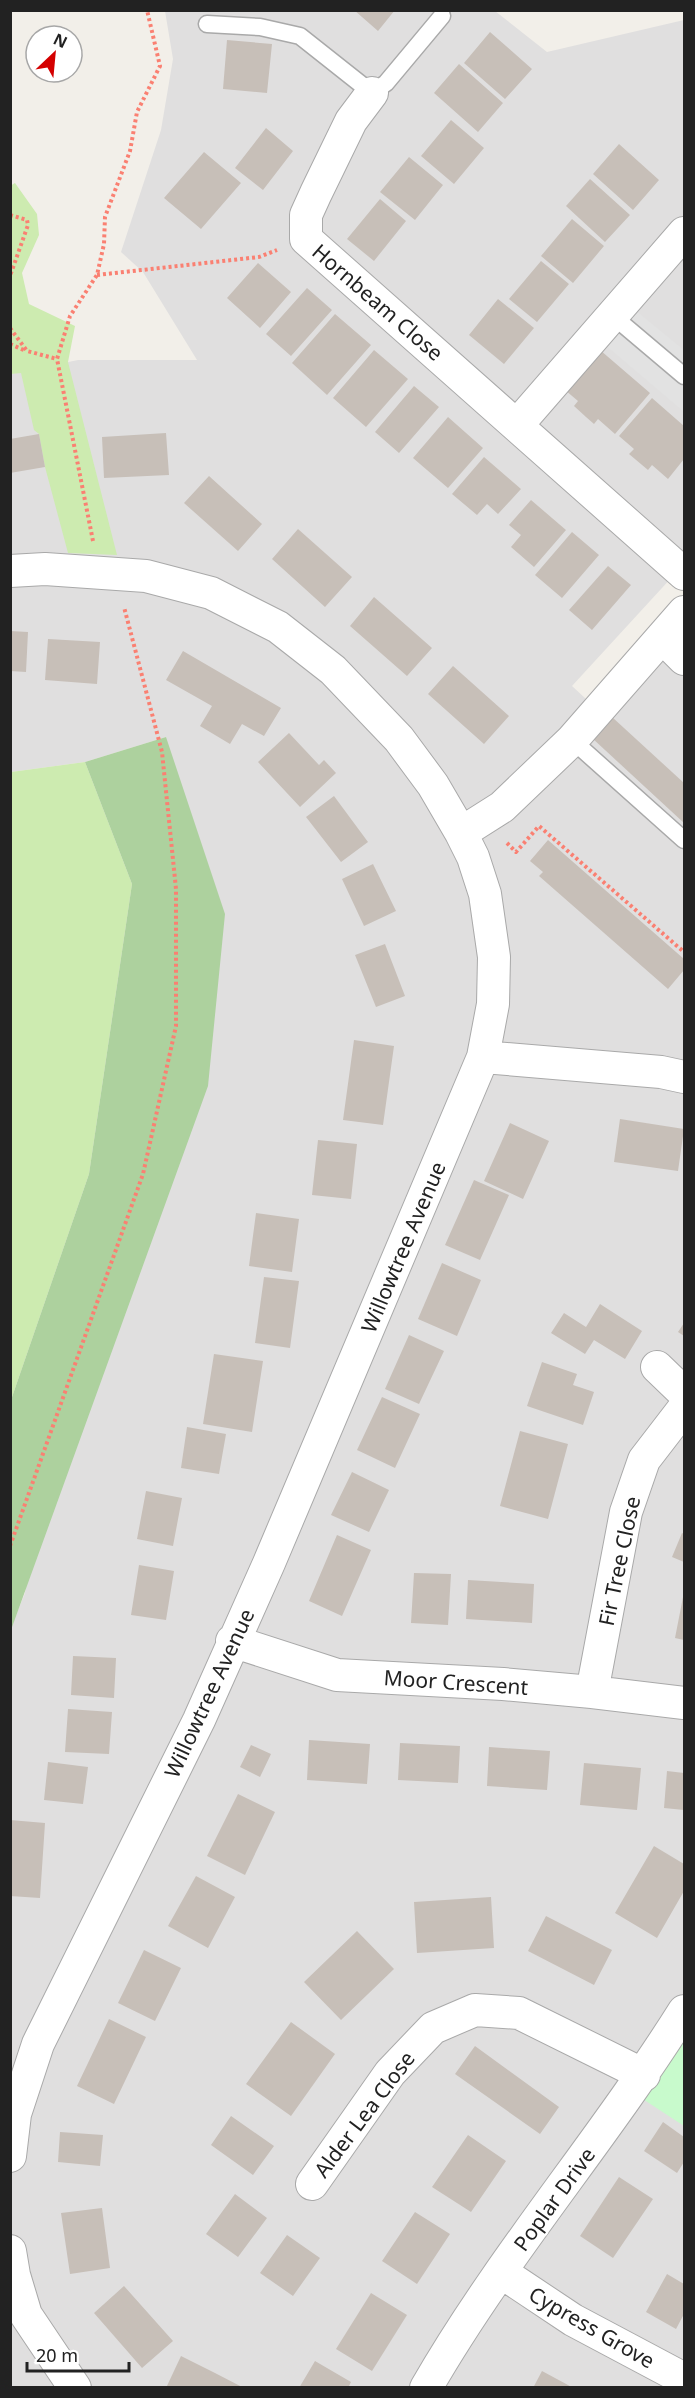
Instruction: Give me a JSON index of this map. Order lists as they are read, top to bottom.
{
  "streets": {
    "street": [
      "Hornbeam Close",
      "Willowtree Avenue",
      "Fir Tree Close",
      "Moor Crescent",
      "Alder Lea Close",
      "Poplar Drive",
      "Cypress Grove"
    ]
  },
  "crossings": [
    ["Willowtree Avenue", "Moor Crescent"],
    ["Fir Tree Close", "Moor Crescent"],
    ["Alder Lea Close", "Poplar Drive"],
    ["Poplar Drive", "Cypress Grove"]
  ],
  "scale_bar": "20 m",
  "north": "top right"
}
